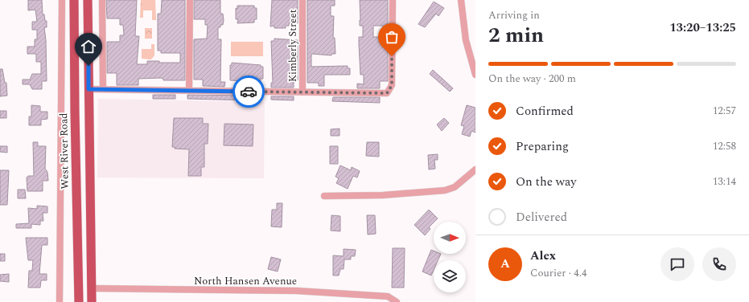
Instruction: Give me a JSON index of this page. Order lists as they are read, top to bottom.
{
  "streets": {
    "main road": ["West River Road"],
    "street": ["Kimberly Street", "North Hansen Avenue"]
  },
  "north": "right",
  "page": {
    "heading": ["2 min", "Arriving in", "13:20–13:25"],
    "panel": ["Alex", "Courier · 4.4"],
    "bar": "On the way · 200 m",
    "list": [
      ["Confirmed", "12:57"],
      ["Preparing", "12:58"],
      ["On the way", "13:14"],
      "Delivered"
    ],
    "round": "A"
  }
}
